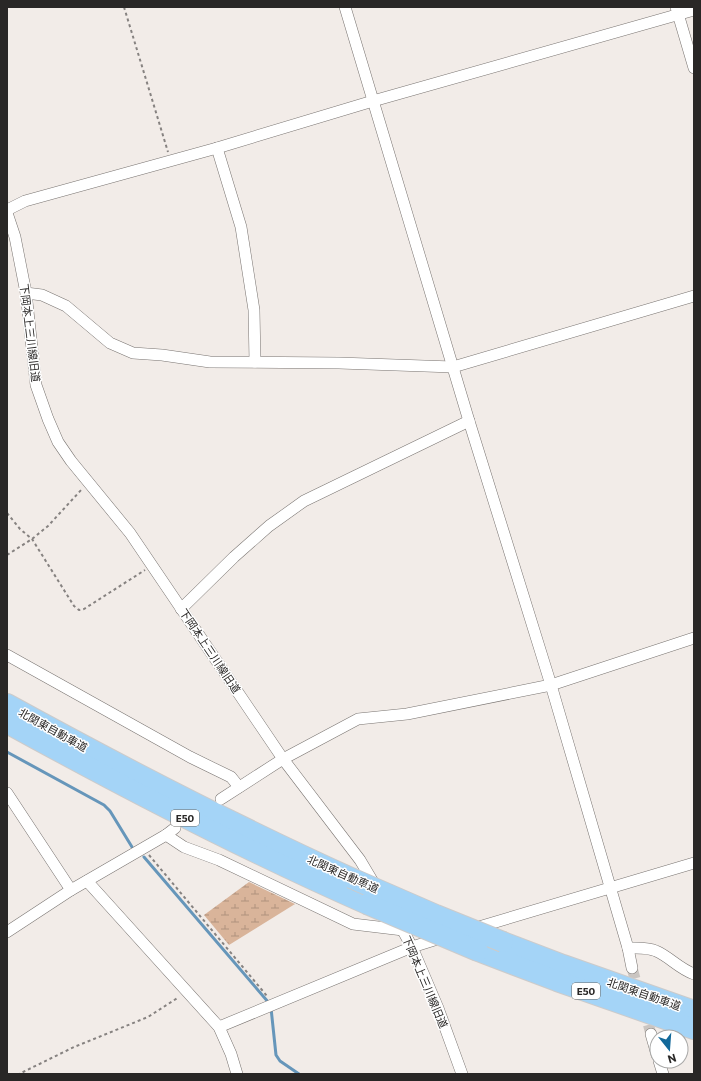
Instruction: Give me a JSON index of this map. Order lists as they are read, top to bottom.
{
  "streets": {
    "highway": ["北関東自動車道", "E50"],
    "street": ["下岡本上三川線旧道"]
  },
  "north": "bottom"
}
